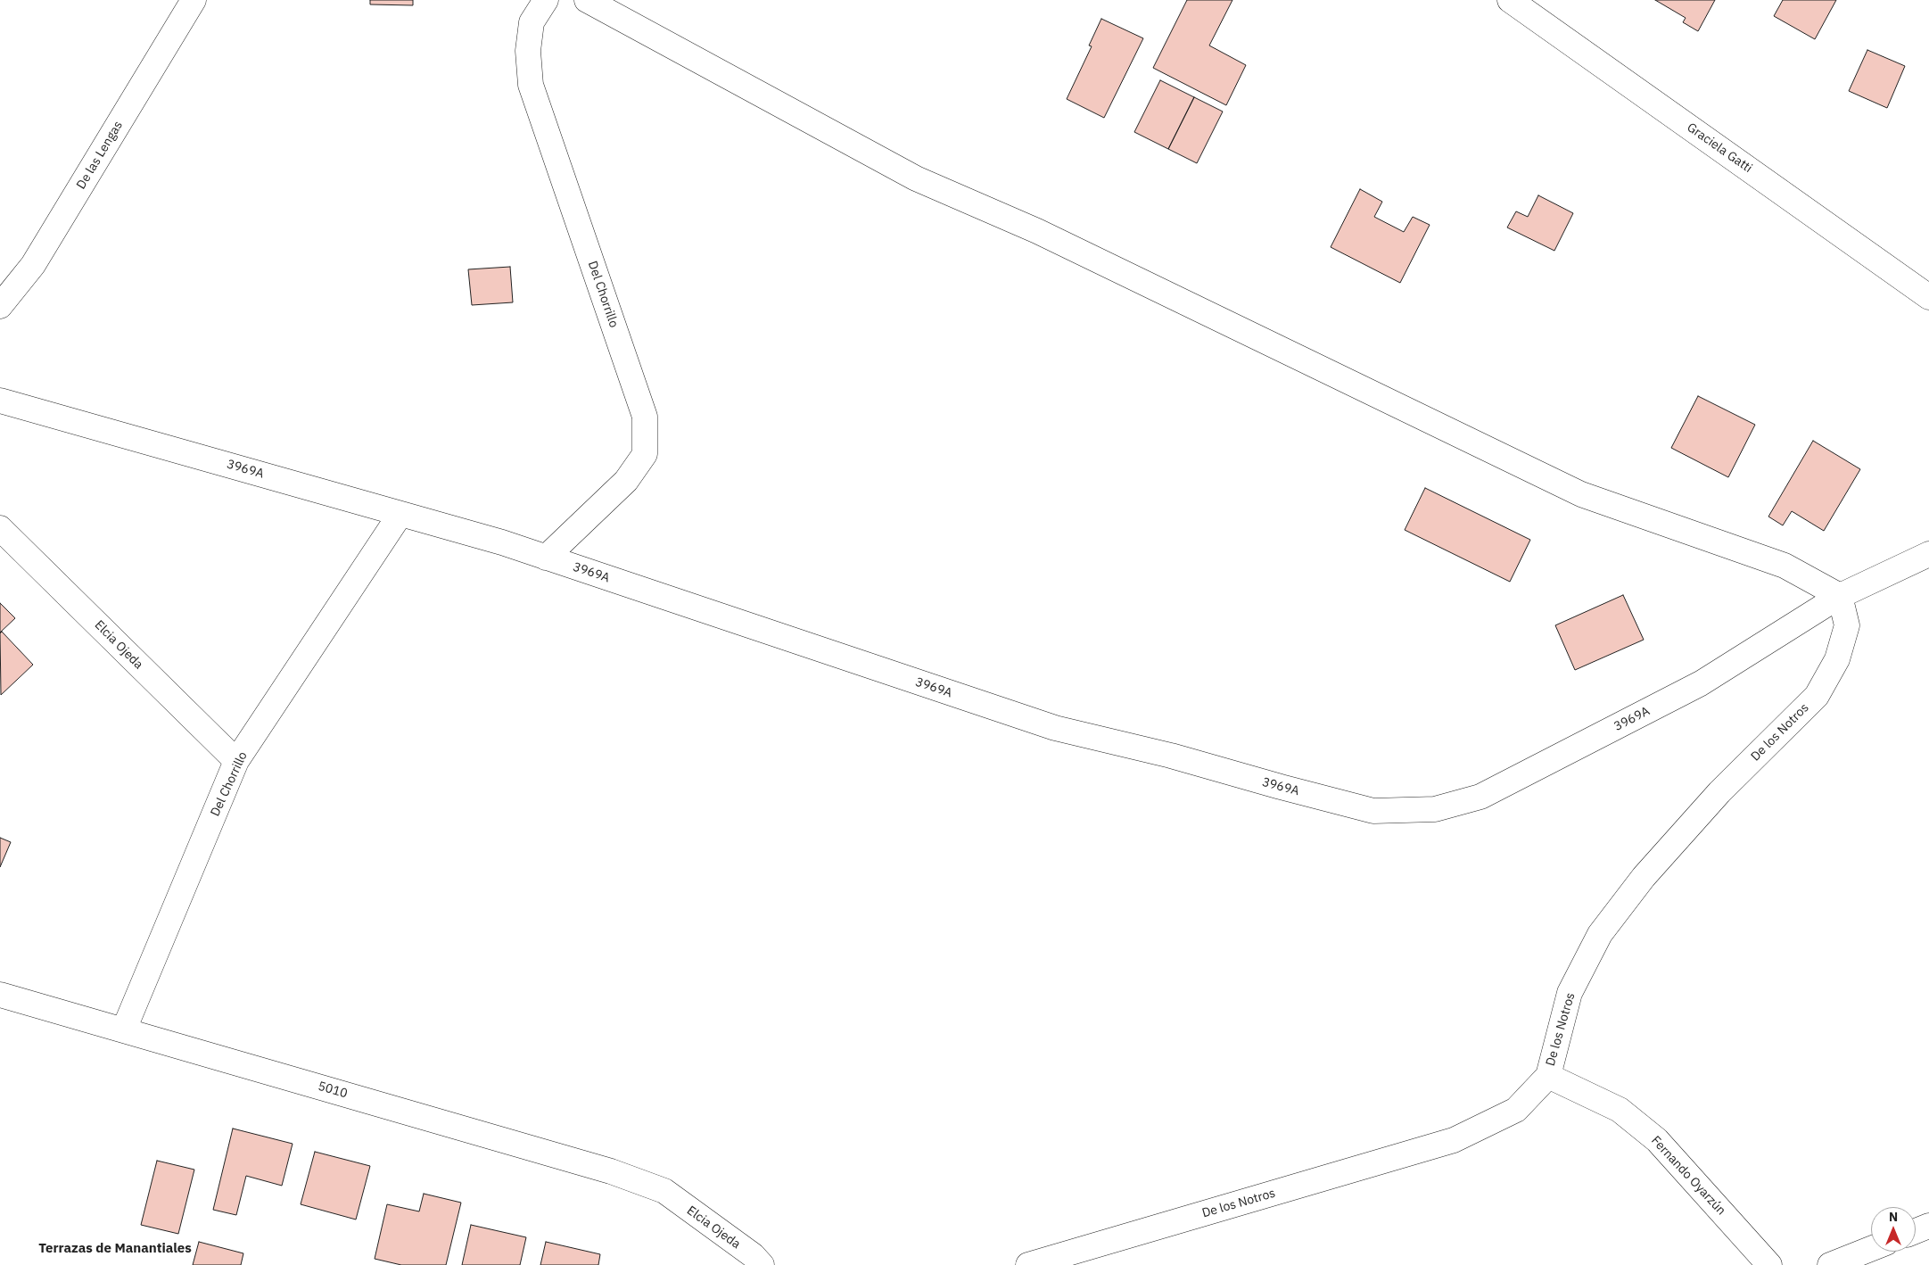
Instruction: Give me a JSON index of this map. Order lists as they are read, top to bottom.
{
  "streets": {
    "street": [
      "Graciela Gatti",
      "De las Lengas",
      "Del Chorrillo",
      "3969A",
      "Elcia Ojeda",
      "De los Notros",
      "5010",
      "Fernando Oyarzún"
    ]
  },
  "crossings": [
    ["Del Chorrillo", "3969A"],
    ["Del Chorrillo", "Elcia Ojeda"],
    ["Del Chorrillo", "5010"],
    ["3969A", "De los Notros"],
    ["Elcia Ojeda", "5010"],
    ["De los Notros", "Fernando Oyarzún"]
  ],
  "districts": ["Terrazas de Manantiales"],
  "north": "top"
}
